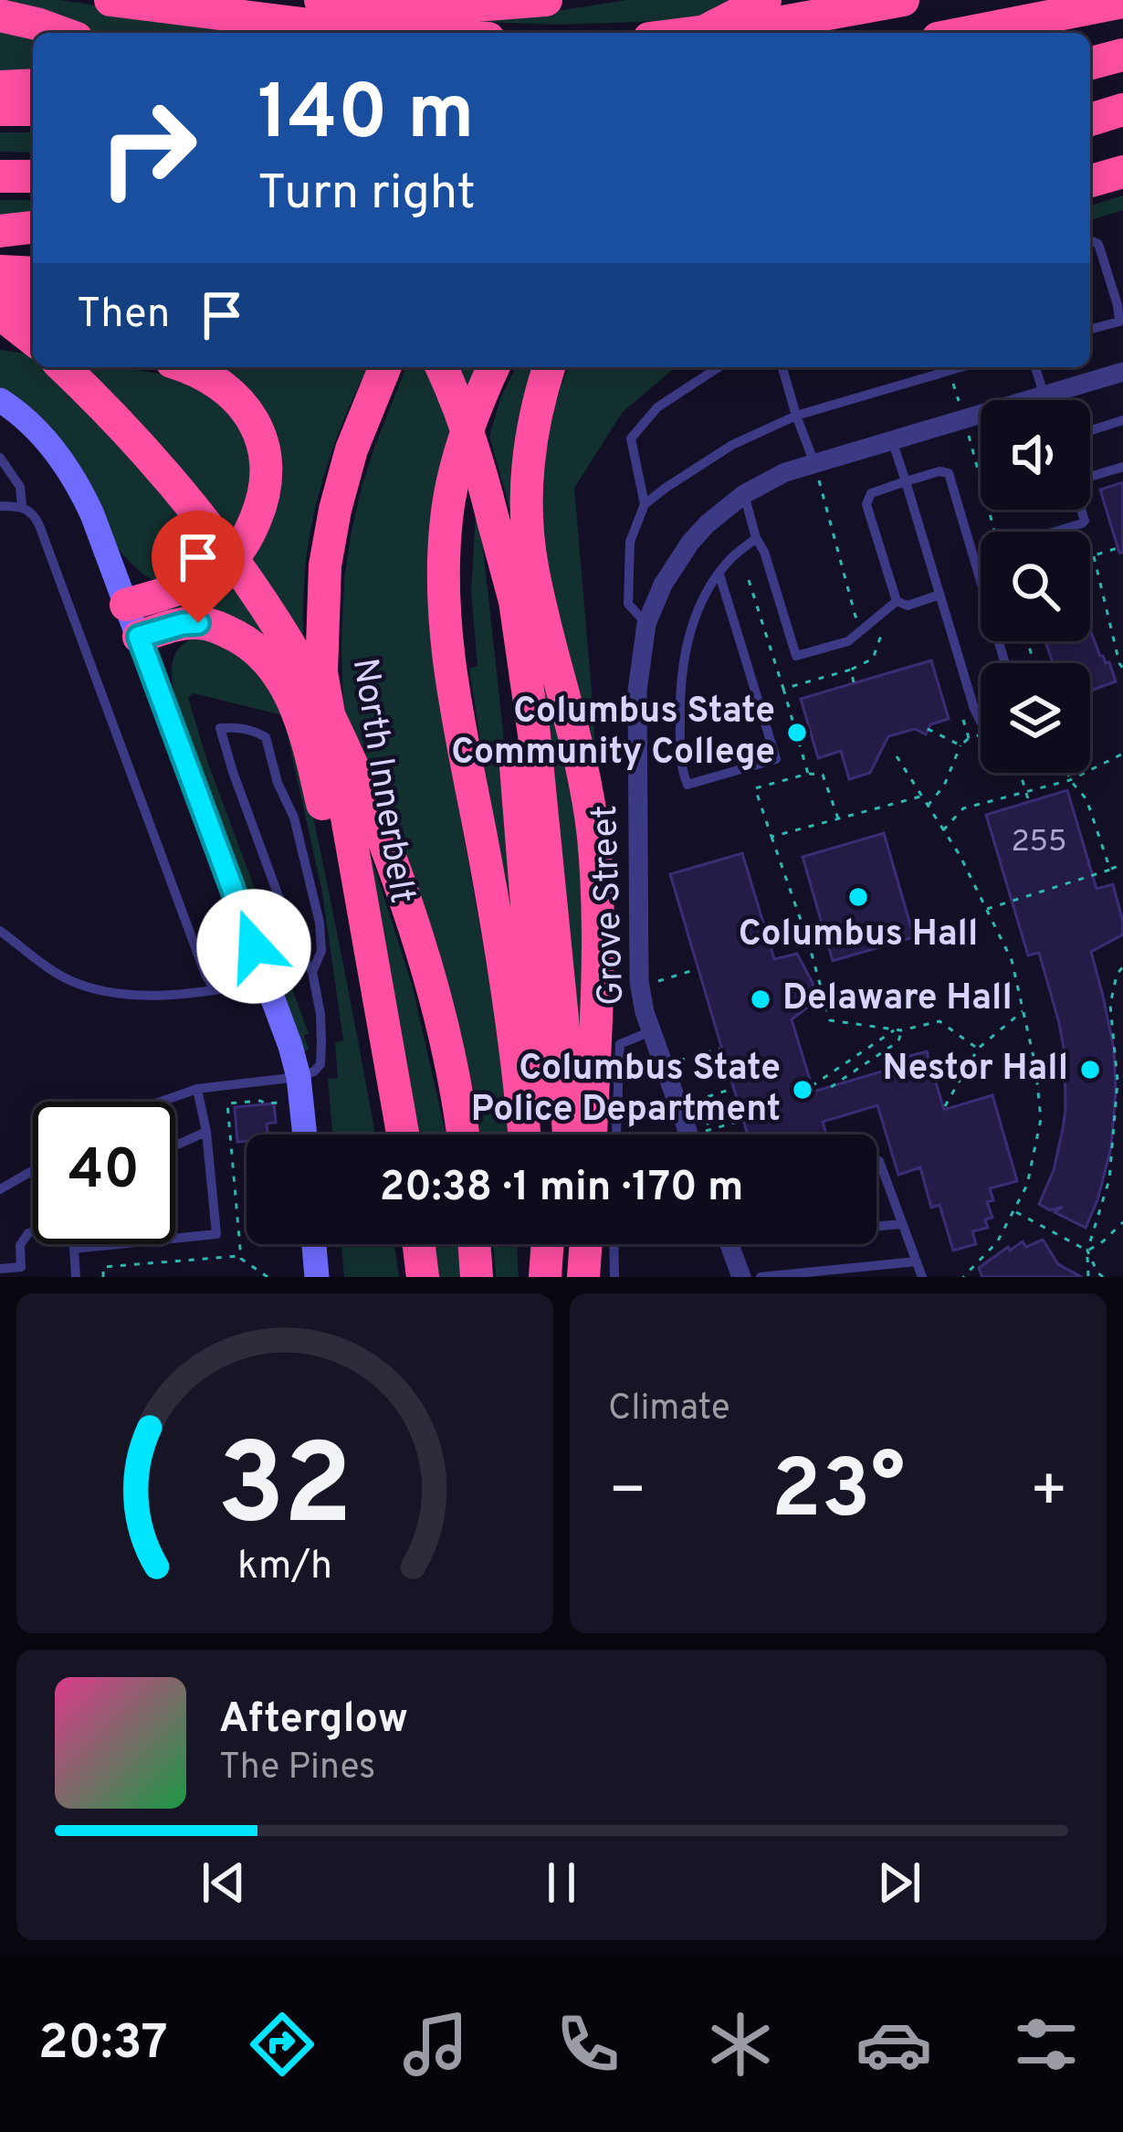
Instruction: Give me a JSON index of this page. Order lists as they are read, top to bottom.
{
  "streets": {
    "highway": ["North Innerbelt"],
    "street": ["Grove Street"]
  },
  "places": [
    "Columbus State Community College",
    "Columbus Hall",
    "Delaware Hall",
    "Nestor Hall",
    "Columbus State Police Department"
  ],
  "house_numbers": ["255"],
  "page": {
    "turn": ["140 m", "Turn right"],
    "then": "Then",
    "limit": "40",
    "trip": "20:38 · 1 min · 170 m",
    "tile": "Climate",
    "heat": ["−", "23°", "+"],
    "song": ["Afterglow", "The Pines"],
    "tabs": "20:37",
    "gauge": ["32", "km/h"]
  }
}
